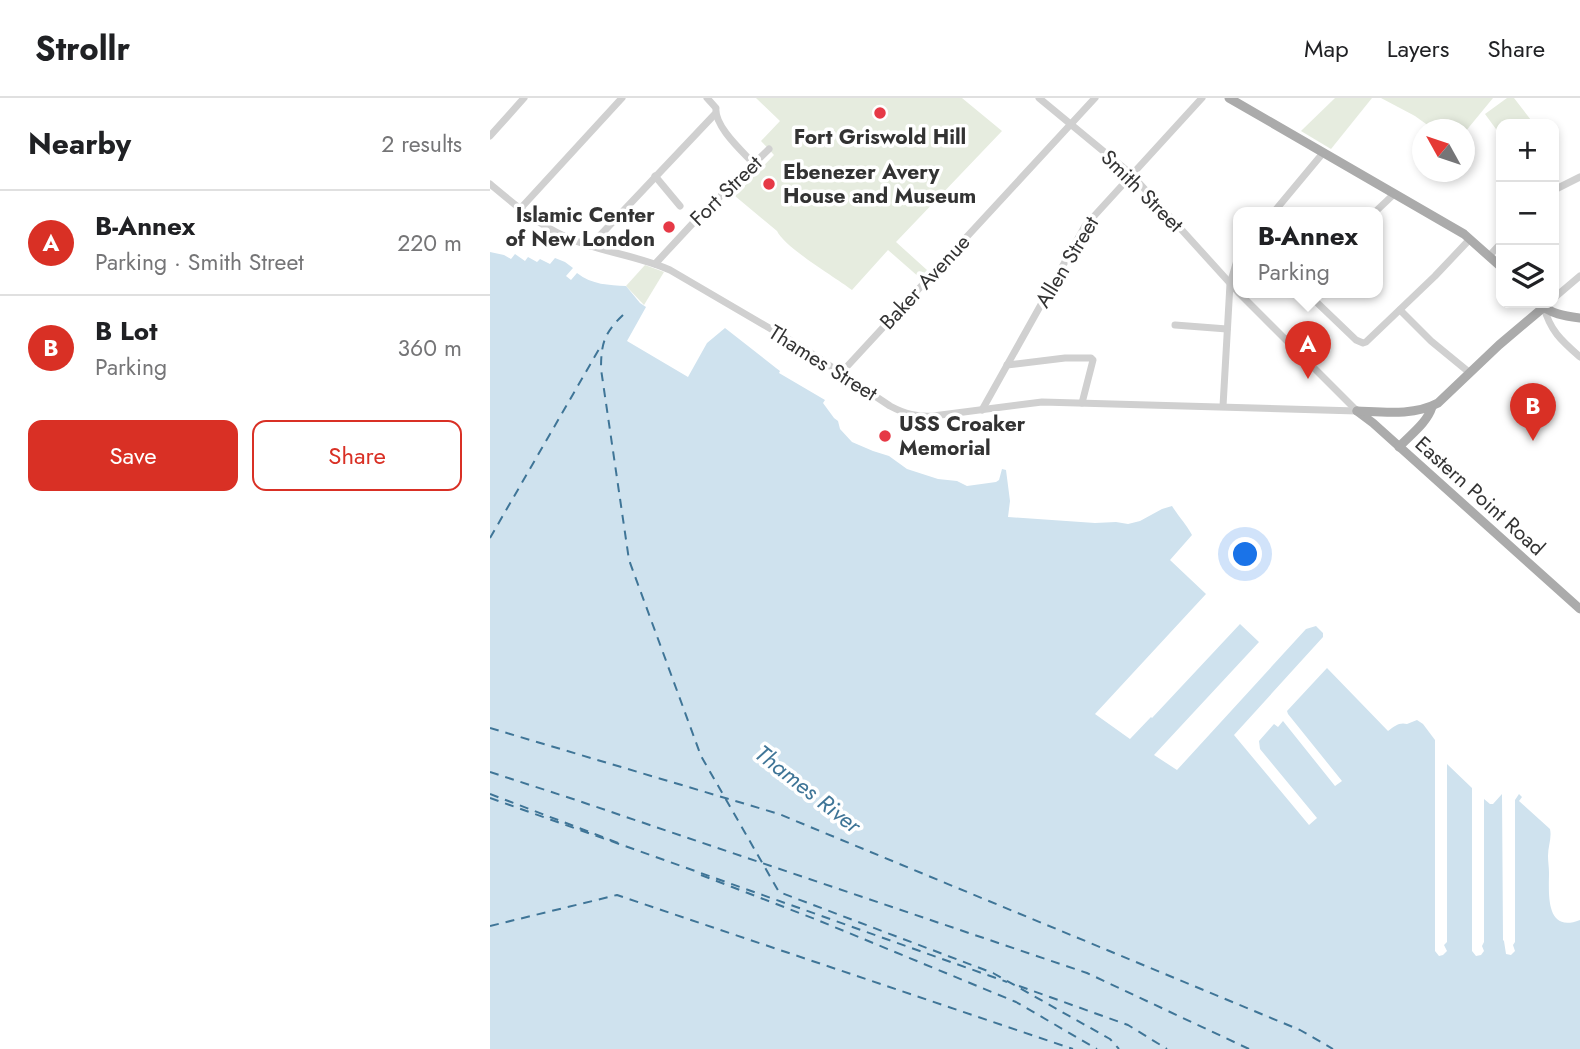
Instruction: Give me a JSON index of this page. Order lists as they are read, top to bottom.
{
  "streets": {
    "main road": ["Eastern Point Road"],
    "street": [
      "Fort Street",
      "Smith Street",
      "Allen Street",
      "Baker Avenue",
      "Thames Street"
    ]
  },
  "crossings": [
    ["Fort Street", "Thames Street"],
    ["Smith Street", "Allen Street"],
    ["Smith Street", "Baker Avenue"],
    ["Smith Street", "Thames Street"],
    ["Smith Street", "Eastern Point Road"],
    ["Allen Street", "Thames Street"],
    ["Baker Avenue", "Thames Street"],
    ["Thames Street", "Eastern Point Road"]
  ],
  "water": ["Thames River"],
  "places": [
    "Fort Griswold Hill",
    "Ebenezer Avery House and Museum",
    "Islamic Center of New London",
    "USS Croaker Memorial"
  ],
  "north": "top left",
  "page": {
    "header": "Strollr",
    "nav": ["Map", "Layers", "Share"],
    "heading": ["Nearby", "2 results"],
    "map_buttons": ["+", "−"],
    "list": [
      {
        "mark": "A",
        "name": "B-Annex",
        "note": "Parking · Smith Street",
        "value": "220 m"
      },
      {
        "mark": "B",
        "name": "B Lot",
        "note": "Parking",
        "value": "360 m"
      }
    ],
    "popup": ["B-Annex", "Parking"],
    "pins": ["A", "B"],
    "buttons": ["Save", "Share"]
  }
}
